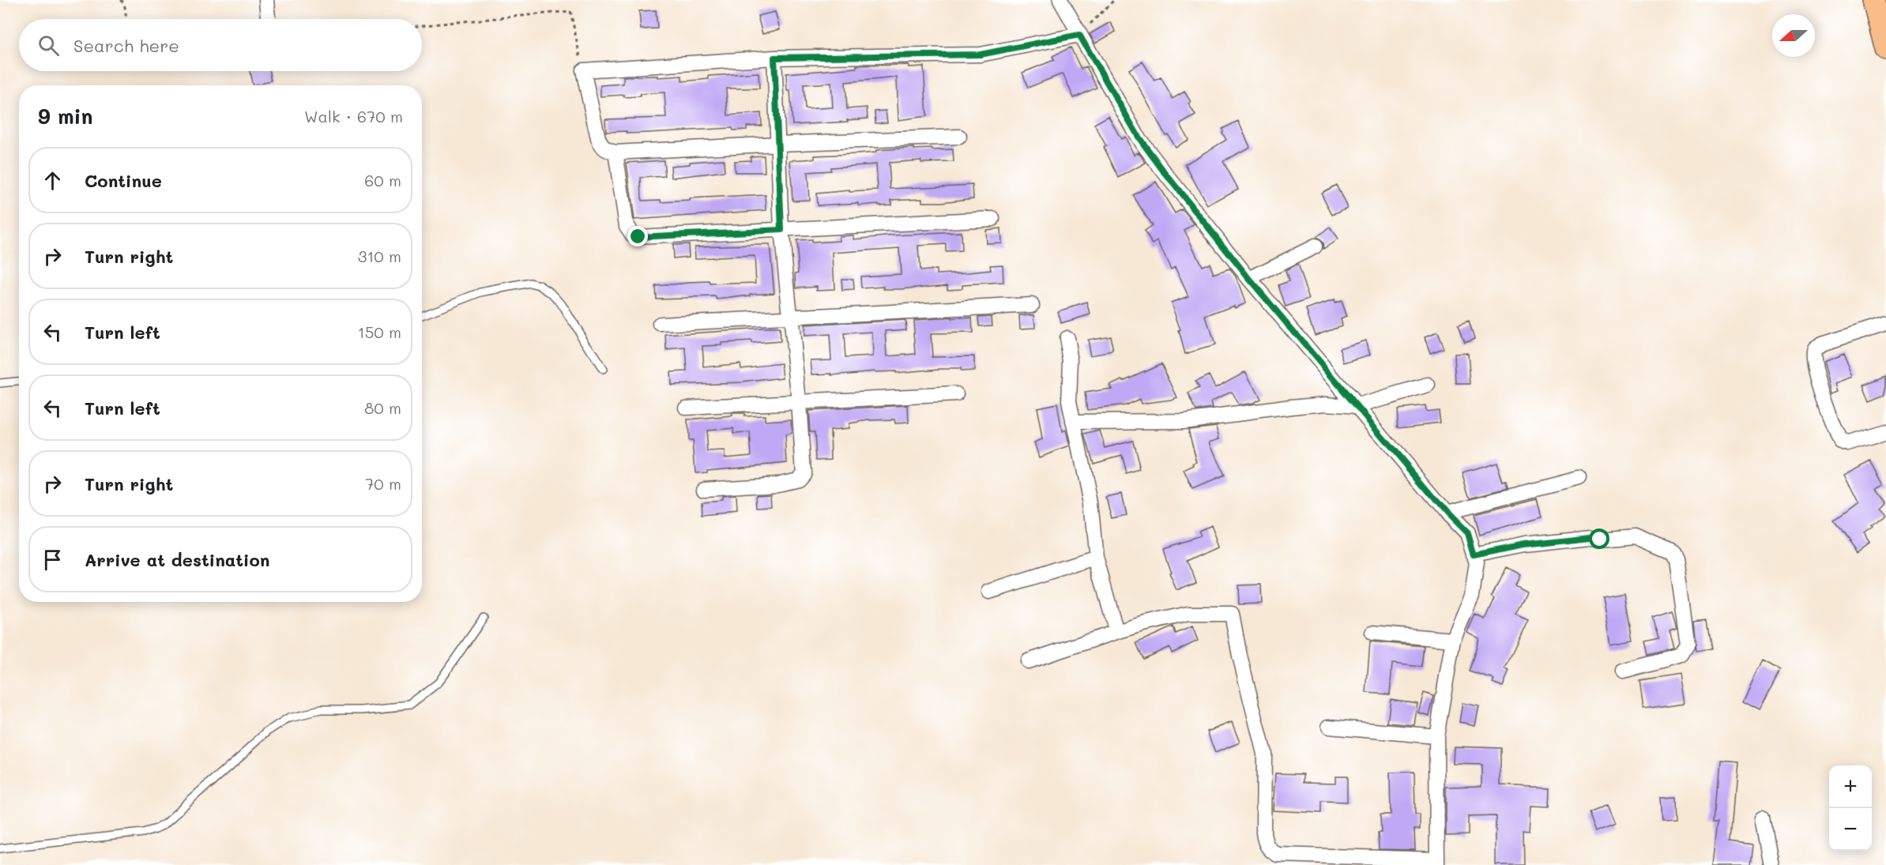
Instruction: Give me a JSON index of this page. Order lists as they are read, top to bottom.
{
  "north": "left",
  "page": {
    "search": "Search here",
    "heading": ["9 min", "Walk · 670 m"],
    "list": [
      ["Continue", "60 m"],
      ["Turn right", "310 m"],
      ["Turn left", "150 m"],
      ["Turn left", "80 m"],
      ["Turn right", "70 m"],
      "Arrive at destination"
    ],
    "map_buttons": ["+", "−"]
  }
}
